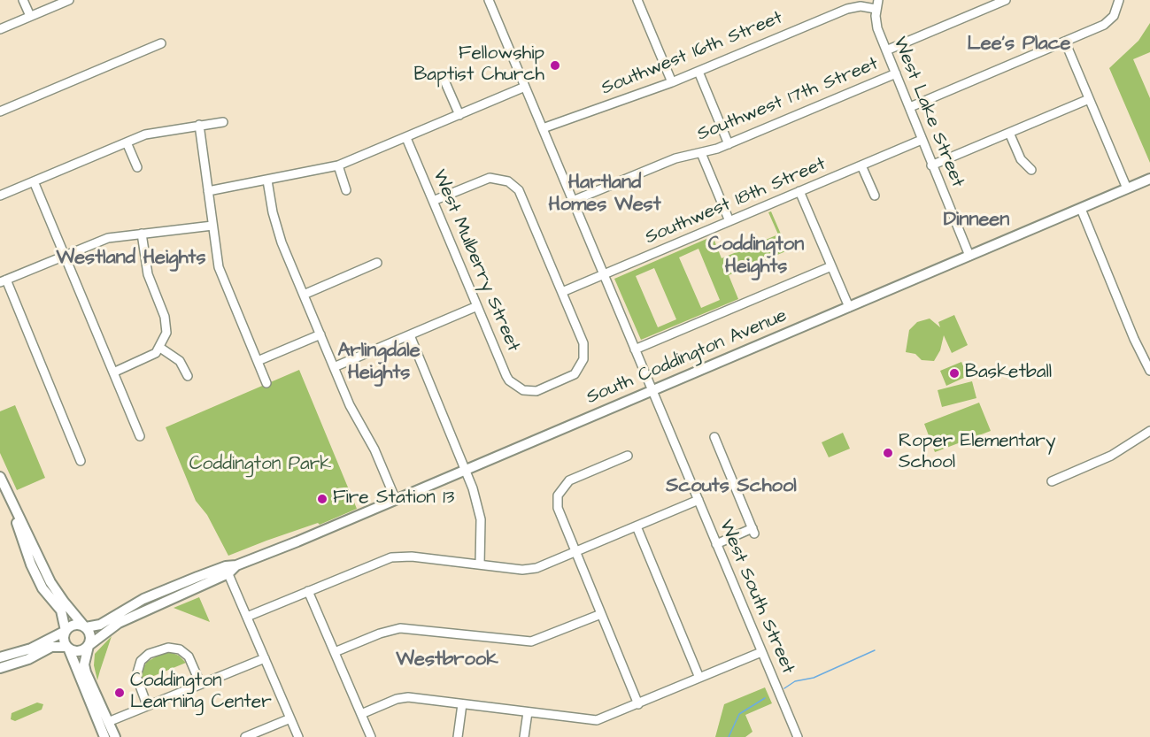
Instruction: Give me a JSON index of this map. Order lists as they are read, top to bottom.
{
  "streets": {
    "main road": ["South Coddington Avenue"],
    "street": [
      "Southwest 16th Street",
      "Southwest 17th Street",
      "West Lake Street",
      "Southwest 18th Street",
      "West Mulberry Street",
      "West South Street"
    ]
  },
  "crossings": [
    ["Southwest 16th Street", "West Lake Street"],
    ["Southwest 16th Street", "West South Street"],
    ["Southwest 17th Street", "West Lake Street"],
    ["Southwest 17th Street", "West South Street"],
    ["West Lake Street", "Southwest 18th Street"],
    ["West Lake Street", "South Coddington Avenue"],
    ["Southwest 18th Street", "West Mulberry Street"],
    ["Southwest 18th Street", "West South Street"],
    ["South Coddington Avenue", "West South Street"]
  ],
  "districts": [
    "Lee's Place",
    "Hartland Homes West",
    "Dinneen",
    "Coddington Heights",
    "Westland Heights",
    "Arlingdale Heights",
    "Scouts School",
    "Westbrook"
  ],
  "parks": ["Coddington Park"],
  "places": [
    "Fellowship Baptist Church",
    "Basketball",
    "Roper Elementary School",
    "Fire Station 13",
    "Coddington Learning Center"
  ]
}
